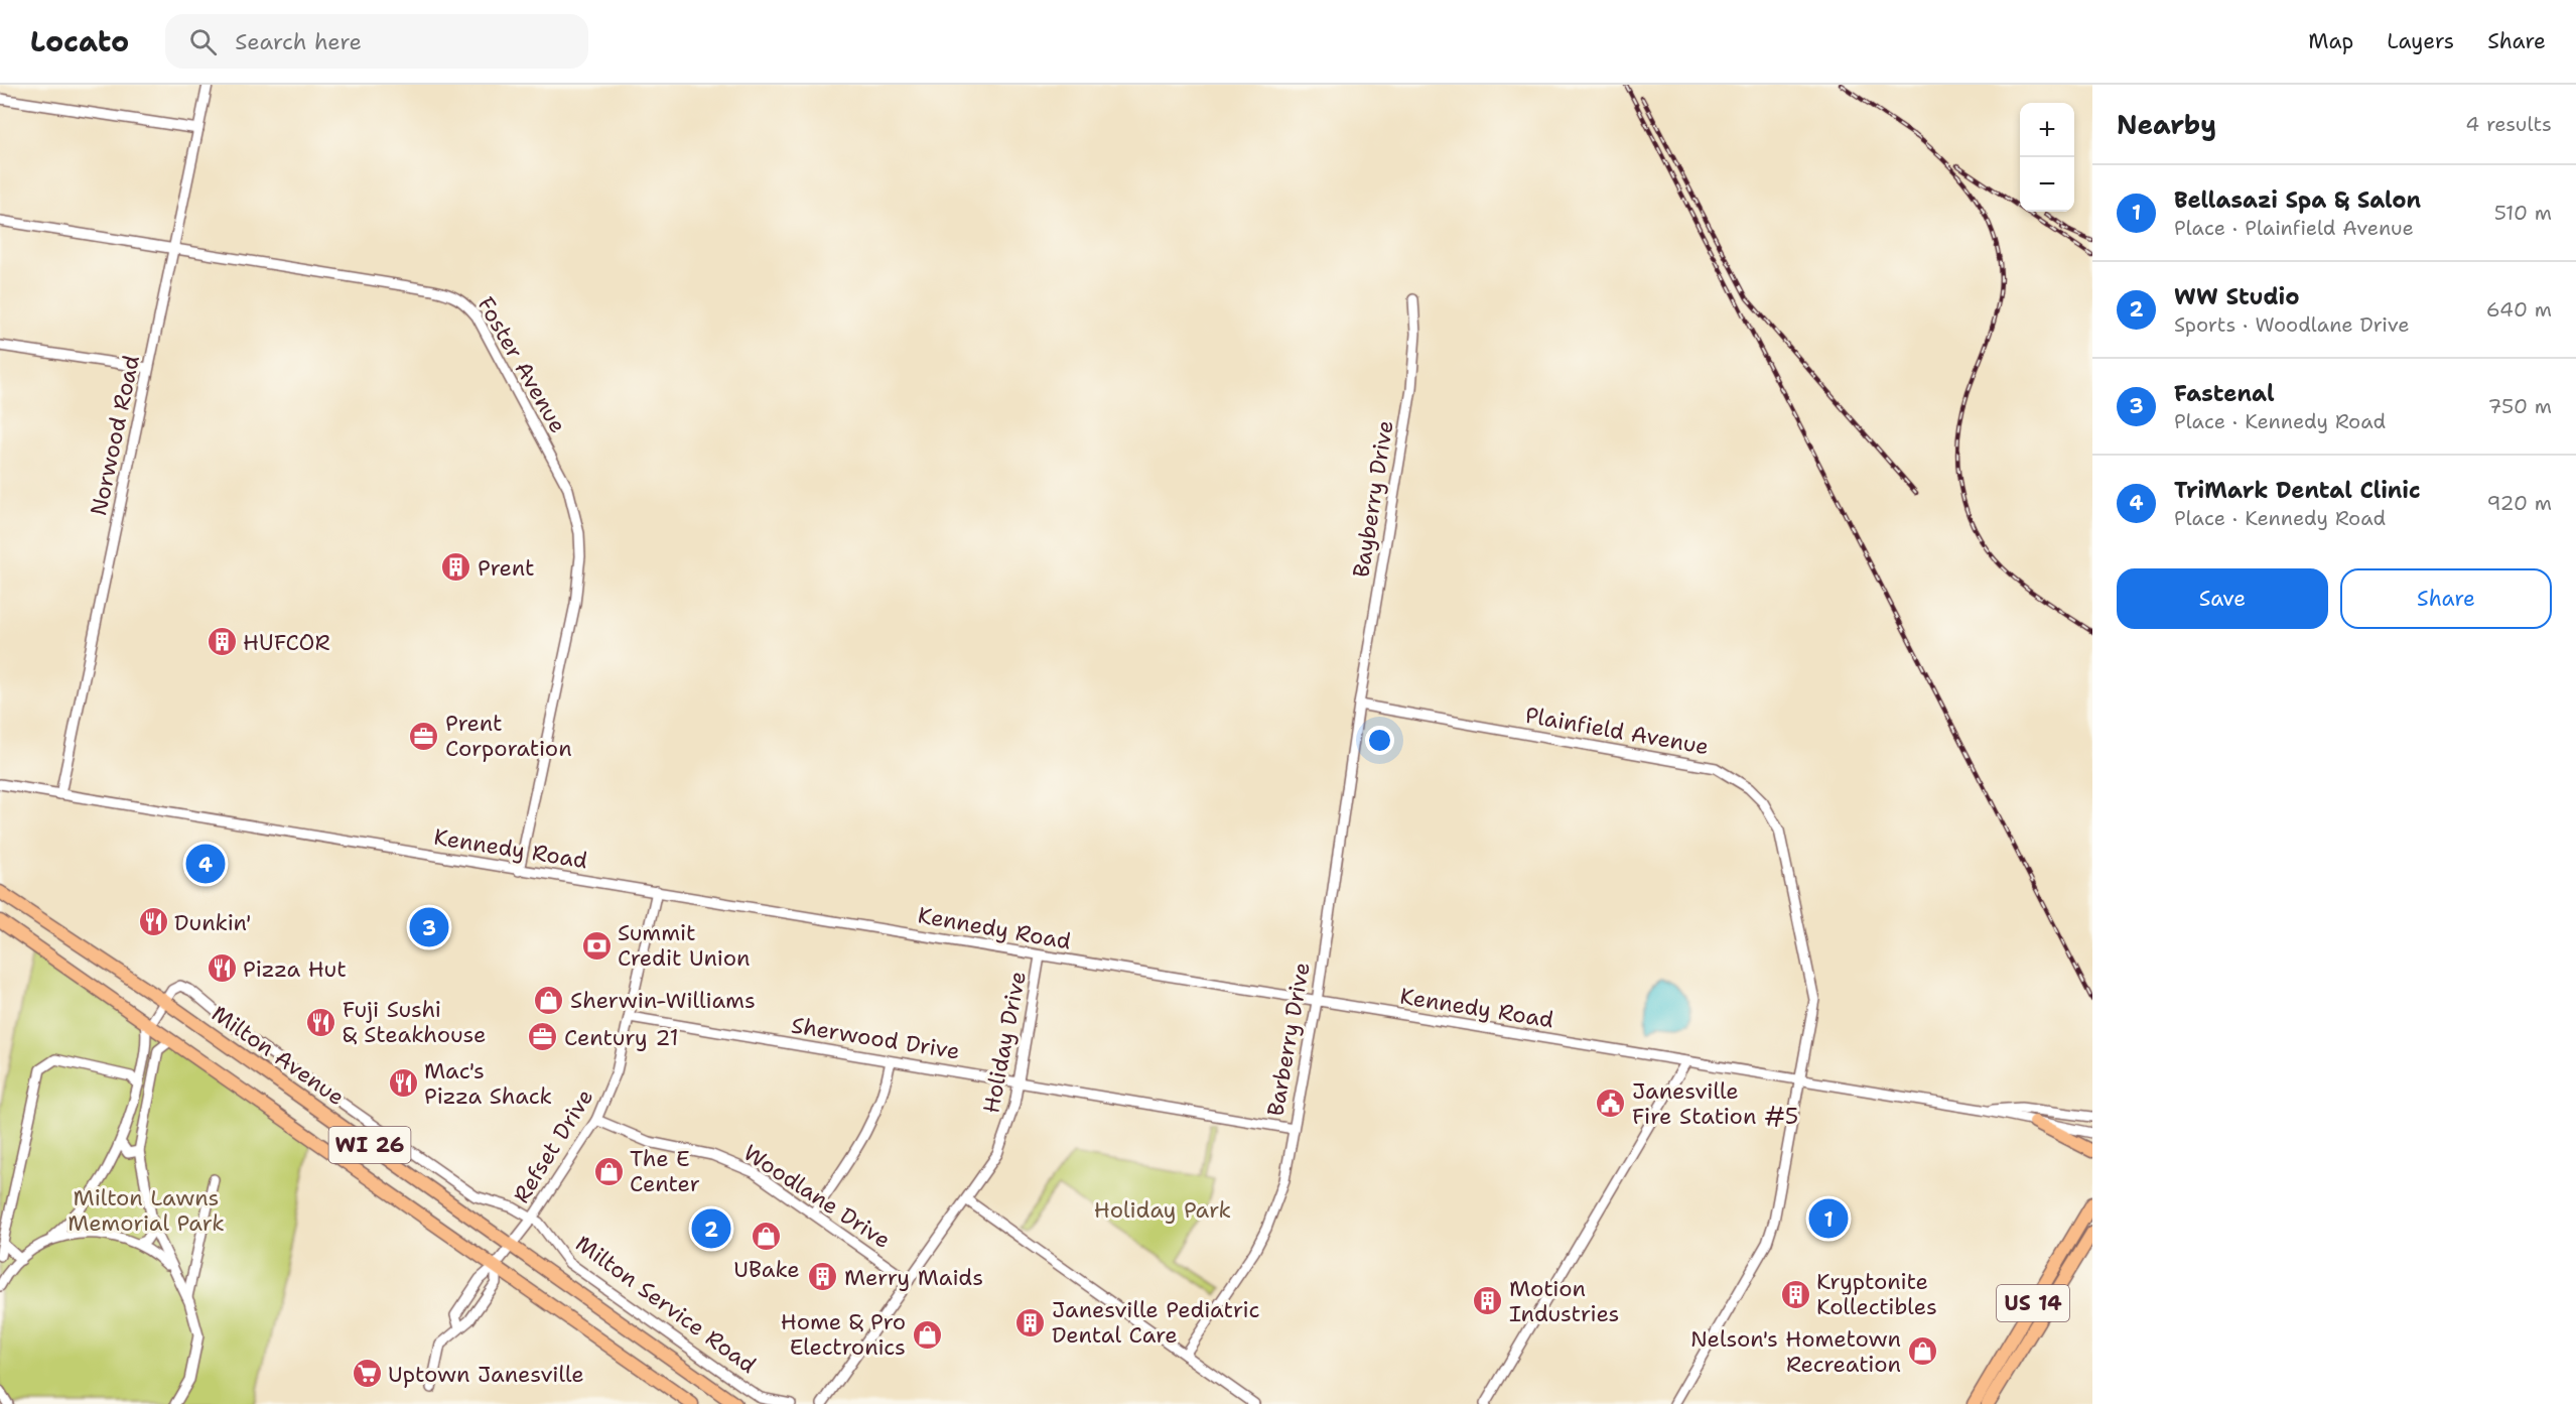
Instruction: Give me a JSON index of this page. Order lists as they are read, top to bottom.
{
  "streets": {
    "main road": ["Milton Avenue", "WI 26", "US 14"],
    "street": [
      "Foster Avenue",
      "Norwood Road",
      "Bayberry Drive",
      "Plainfield Avenue",
      "Kennedy Road",
      "Sherwood Drive",
      "Barberry Drive",
      "Holiday Drive",
      "Refset Drive",
      "Woodlane Drive",
      "Milton Service Road"
    ]
  },
  "crossings": [
    ["Foster Avenue", "Norwood Road"],
    ["Foster Avenue", "Kennedy Road"],
    ["Norwood Road", "Kennedy Road"],
    ["Bayberry Drive", "Plainfield Avenue"],
    ["Bayberry Drive", "Barberry Drive"],
    ["Plainfield Avenue", "Kennedy Road"],
    ["Plainfield Avenue", "Barberry Drive"],
    ["Kennedy Road", "Barberry Drive"],
    ["Kennedy Road", "Holiday Drive"],
    ["Kennedy Road", "Refset Drive"],
    ["Sherwood Drive", "Barberry Drive"],
    ["Sherwood Drive", "Holiday Drive"],
    ["Sherwood Drive", "Refset Drive"],
    ["Holiday Drive", "Woodlane Drive"],
    ["Milton Avenue", "Refset Drive"],
    ["Milton Avenue", "Milton Service Road"],
    ["WI 26", "Refset Drive"],
    ["Refset Drive", "Woodlane Drive"],
    ["Refset Drive", "Milton Service Road"]
  ],
  "parks": ["Milton Lawns Memorial Park", "Holiday Park"],
  "places": {
    "building": [
      "Prent",
      "HUFCOR",
      "Merry Maids",
      "Kryptonite Kollectibles",
      "Motion Industries",
      "Janesville Pediatric Dental Care"
    ],
    "office": ["Prent Corporation", "Century 21"],
    "restaurant": [
      "Dunkin'",
      "Pizza Hut",
      "Fuji Sushi & Steakhouse",
      "Mac's Pizza Shack"
    ],
    "bank": ["Summit Credit Union"],
    "shop": [
      "Sherwin-Williams",
      "The E Center",
      "UBake",
      "Home & Pro Electronics",
      "Nelson's Hometown Recreation"
    ],
    "public building": ["Janesville Fire Station #5"],
    "supermarket": ["Uptown Janesville"]
  },
  "page": {
    "header": "Locato",
    "search": "Search here",
    "nav": ["Map", "Layers", "Share"],
    "heading": ["Nearby", "4 results"],
    "map_buttons": ["+", "−"],
    "list": [
      {
        "mark": "1",
        "name": "Bellasazi Spa & Salon",
        "note": "Place · Plainfield Avenue",
        "value": "510 m"
      },
      {
        "mark": "2",
        "name": "WW Studio",
        "note": "Sports · Woodlane Drive",
        "value": "640 m"
      },
      {
        "mark": "3",
        "name": "Fastenal",
        "note": "Place · Kennedy Road",
        "value": "750 m"
      },
      {
        "mark": "4",
        "name": "TriMark Dental Clinic",
        "note": "Place · Kennedy Road",
        "value": "920 m"
      }
    ],
    "buttons": ["Save", "Share"],
    "pins": [
      "4",
      "3",
      "1",
      "2"
    ]
  }
}
